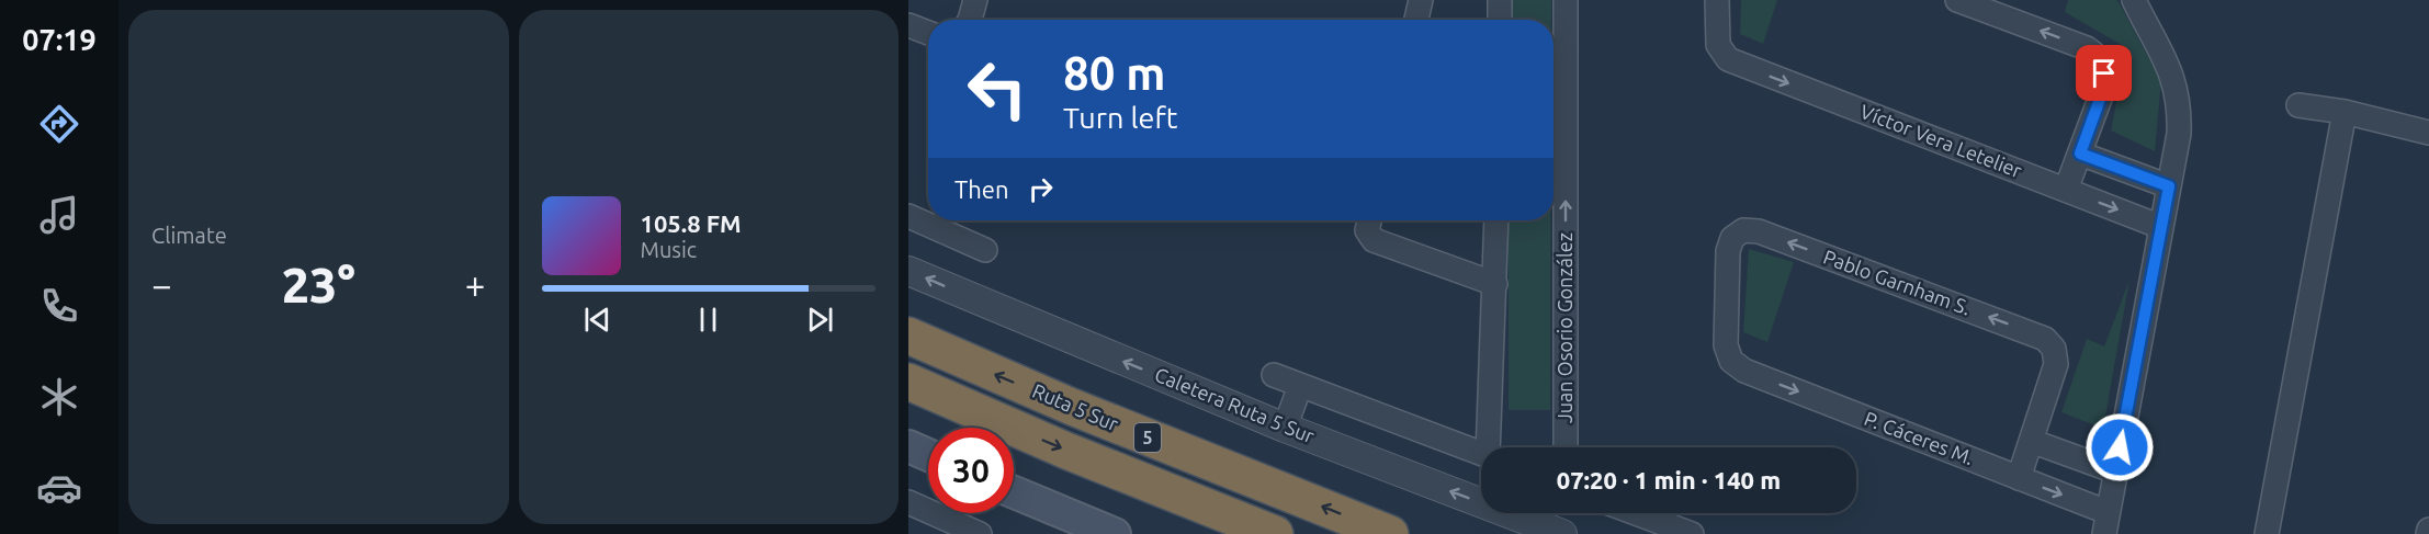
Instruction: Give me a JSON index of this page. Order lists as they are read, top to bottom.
{
  "streets": {
    "highway": ["Ruta 5 Sur", "5"],
    "street": [
      "Víctor Vera Letelier",
      "Pablo Garnham S.",
      "Juan Osorio González",
      "Caletera Ruta 5 Sur",
      "P. Cáceres M."
    ]
  },
  "crossings": [
    ["Pablo Garnham S.", "P. Cáceres M."]
  ],
  "one_way": ["Víctor Vera Letelier"],
  "page": {
    "tabs": "07:19",
    "tile": "Climate",
    "turn": ["80 m", "Turn left"],
    "then": "Then",
    "song": ["105.8 FM", "Music"],
    "heat": ["−", "23°", "+"],
    "limit": "30",
    "trip": "07:20 · 1 min · 140 m"
  }
}
